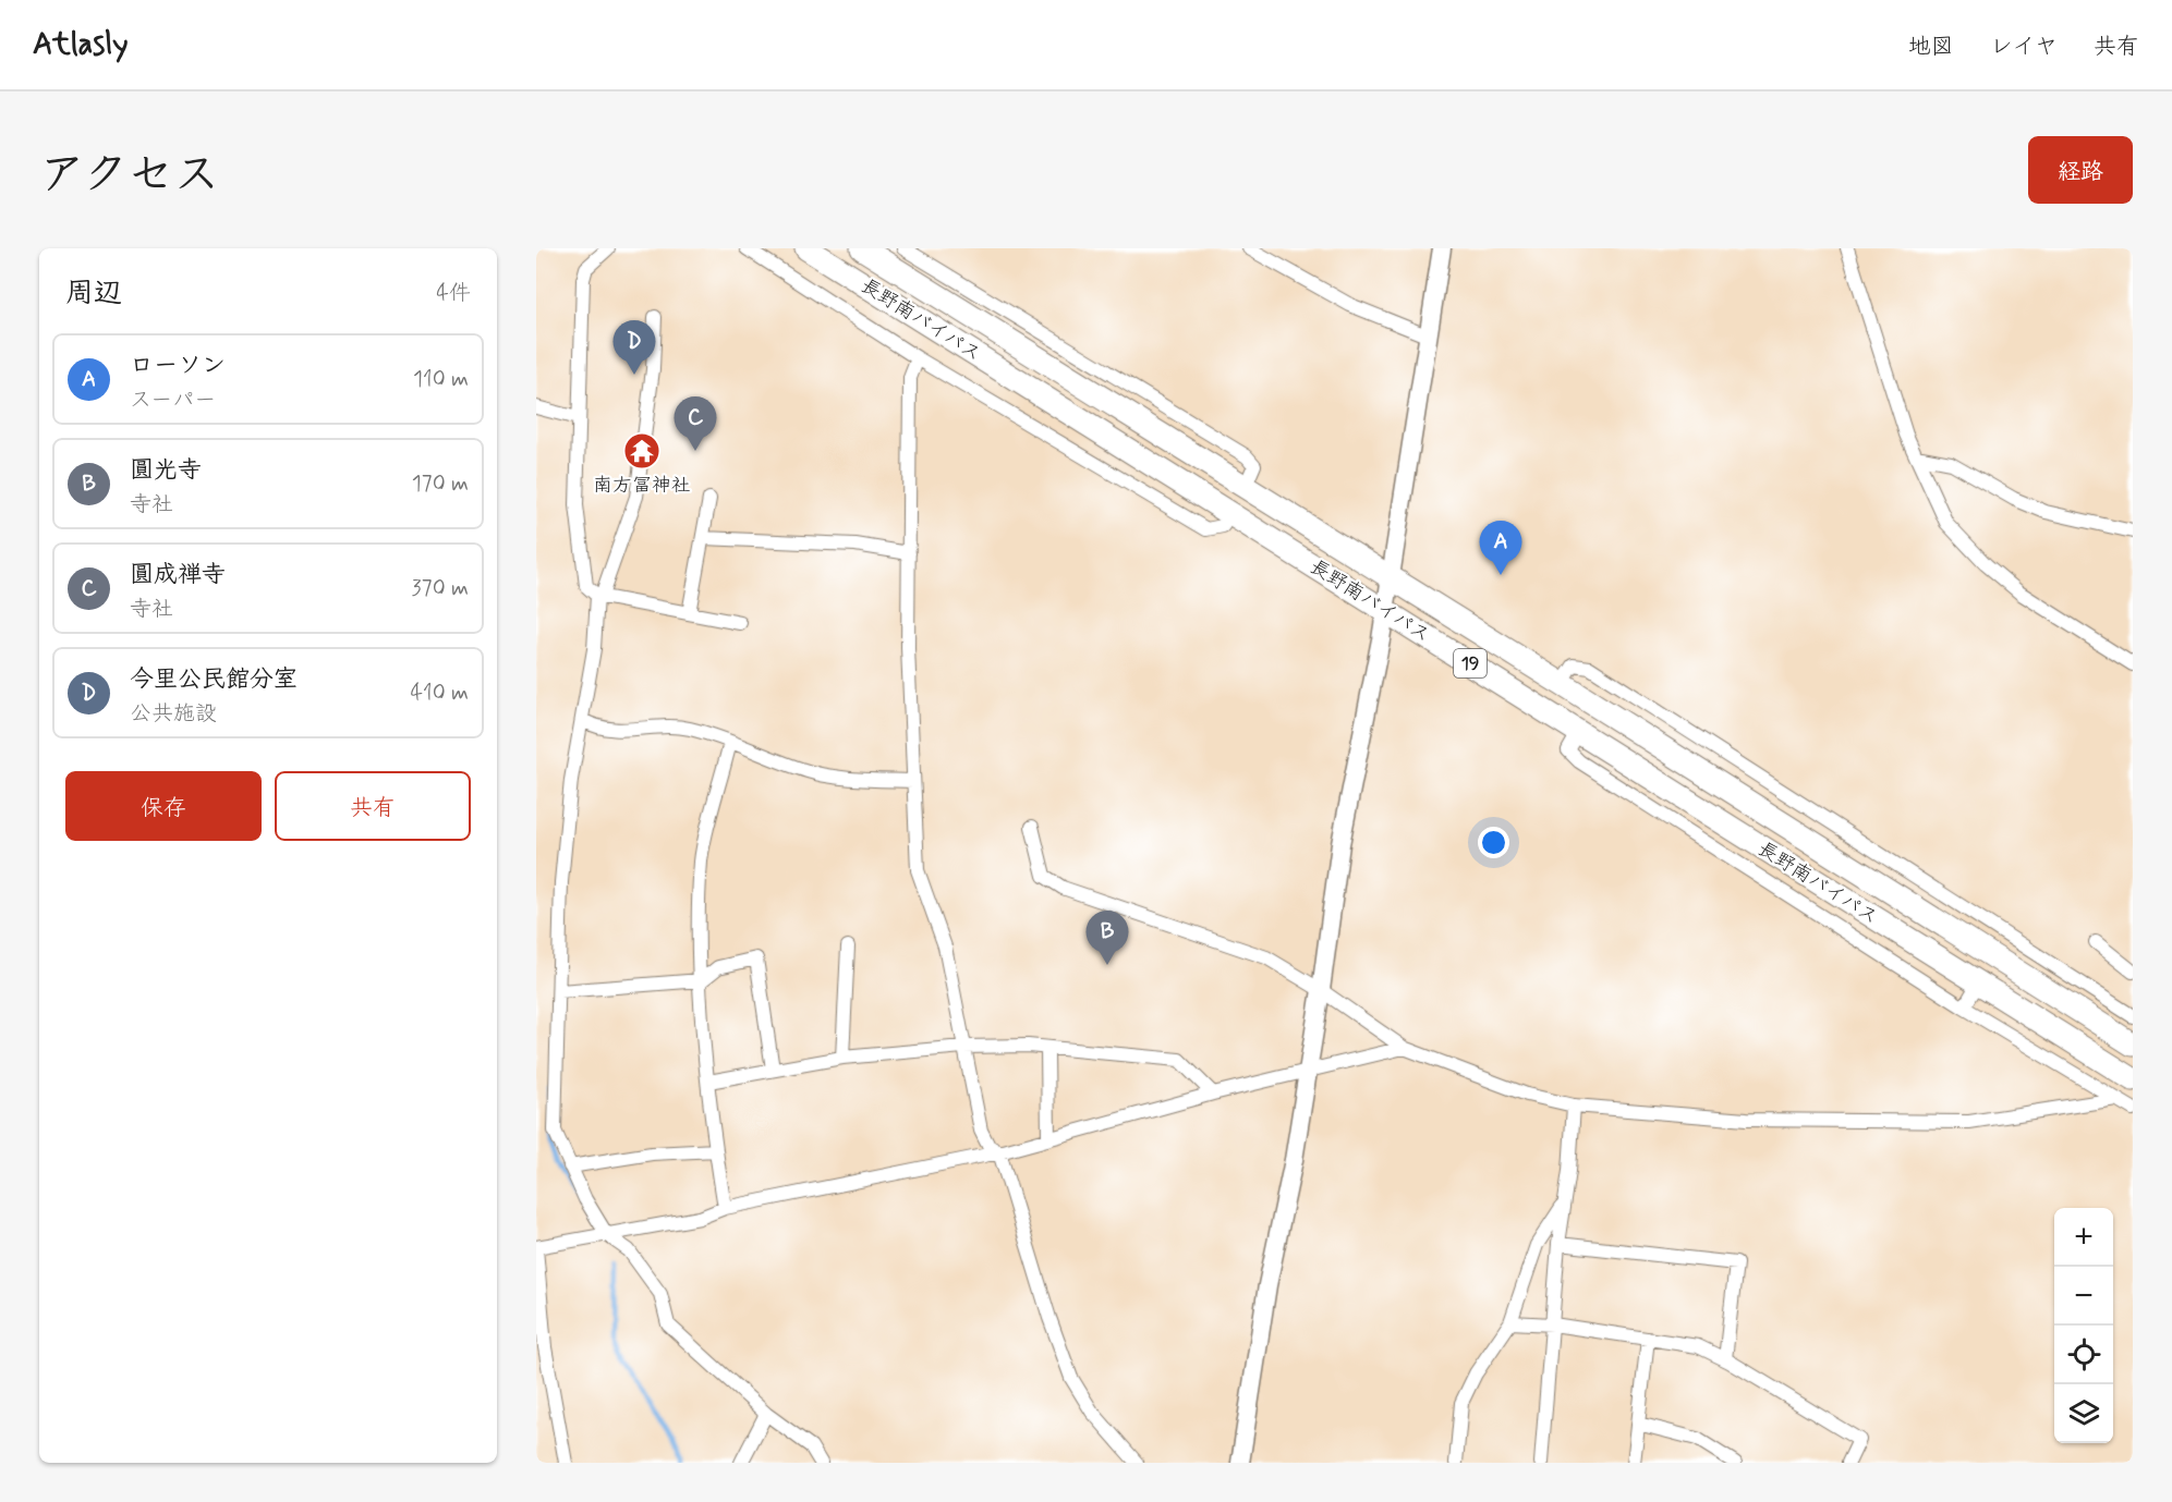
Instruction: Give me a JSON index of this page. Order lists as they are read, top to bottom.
{
  "streets": {
    "highway": ["長野南バイパス", "19"]
  },
  "places": {
    "temple": ["南方冨神社"]
  },
  "page": {
    "header": "Atlasly",
    "nav": ["地図", "レイヤ", "共有"],
    "title": "アクセス",
    "buttons": [
      "経路",
      ["保存", "共有"]
    ],
    "heading": ["周辺", "4件"],
    "pins": [
      "D",
      "C",
      "A",
      "B"
    ],
    "list": [
      {
        "mark": "A",
        "name": "ローソン",
        "note": "スーパー",
        "value": "110 m"
      },
      {
        "mark": "B",
        "name": "圓光寺",
        "note": "寺社",
        "value": "170 m"
      },
      {
        "mark": "C",
        "name": "圓成禅寺",
        "note": "寺社",
        "value": "370 m"
      },
      {
        "mark": "D",
        "name": "今里公民館分室",
        "note": "公共施設",
        "value": "410 m"
      }
    ],
    "map_buttons": ["+", "−"]
  }
}
